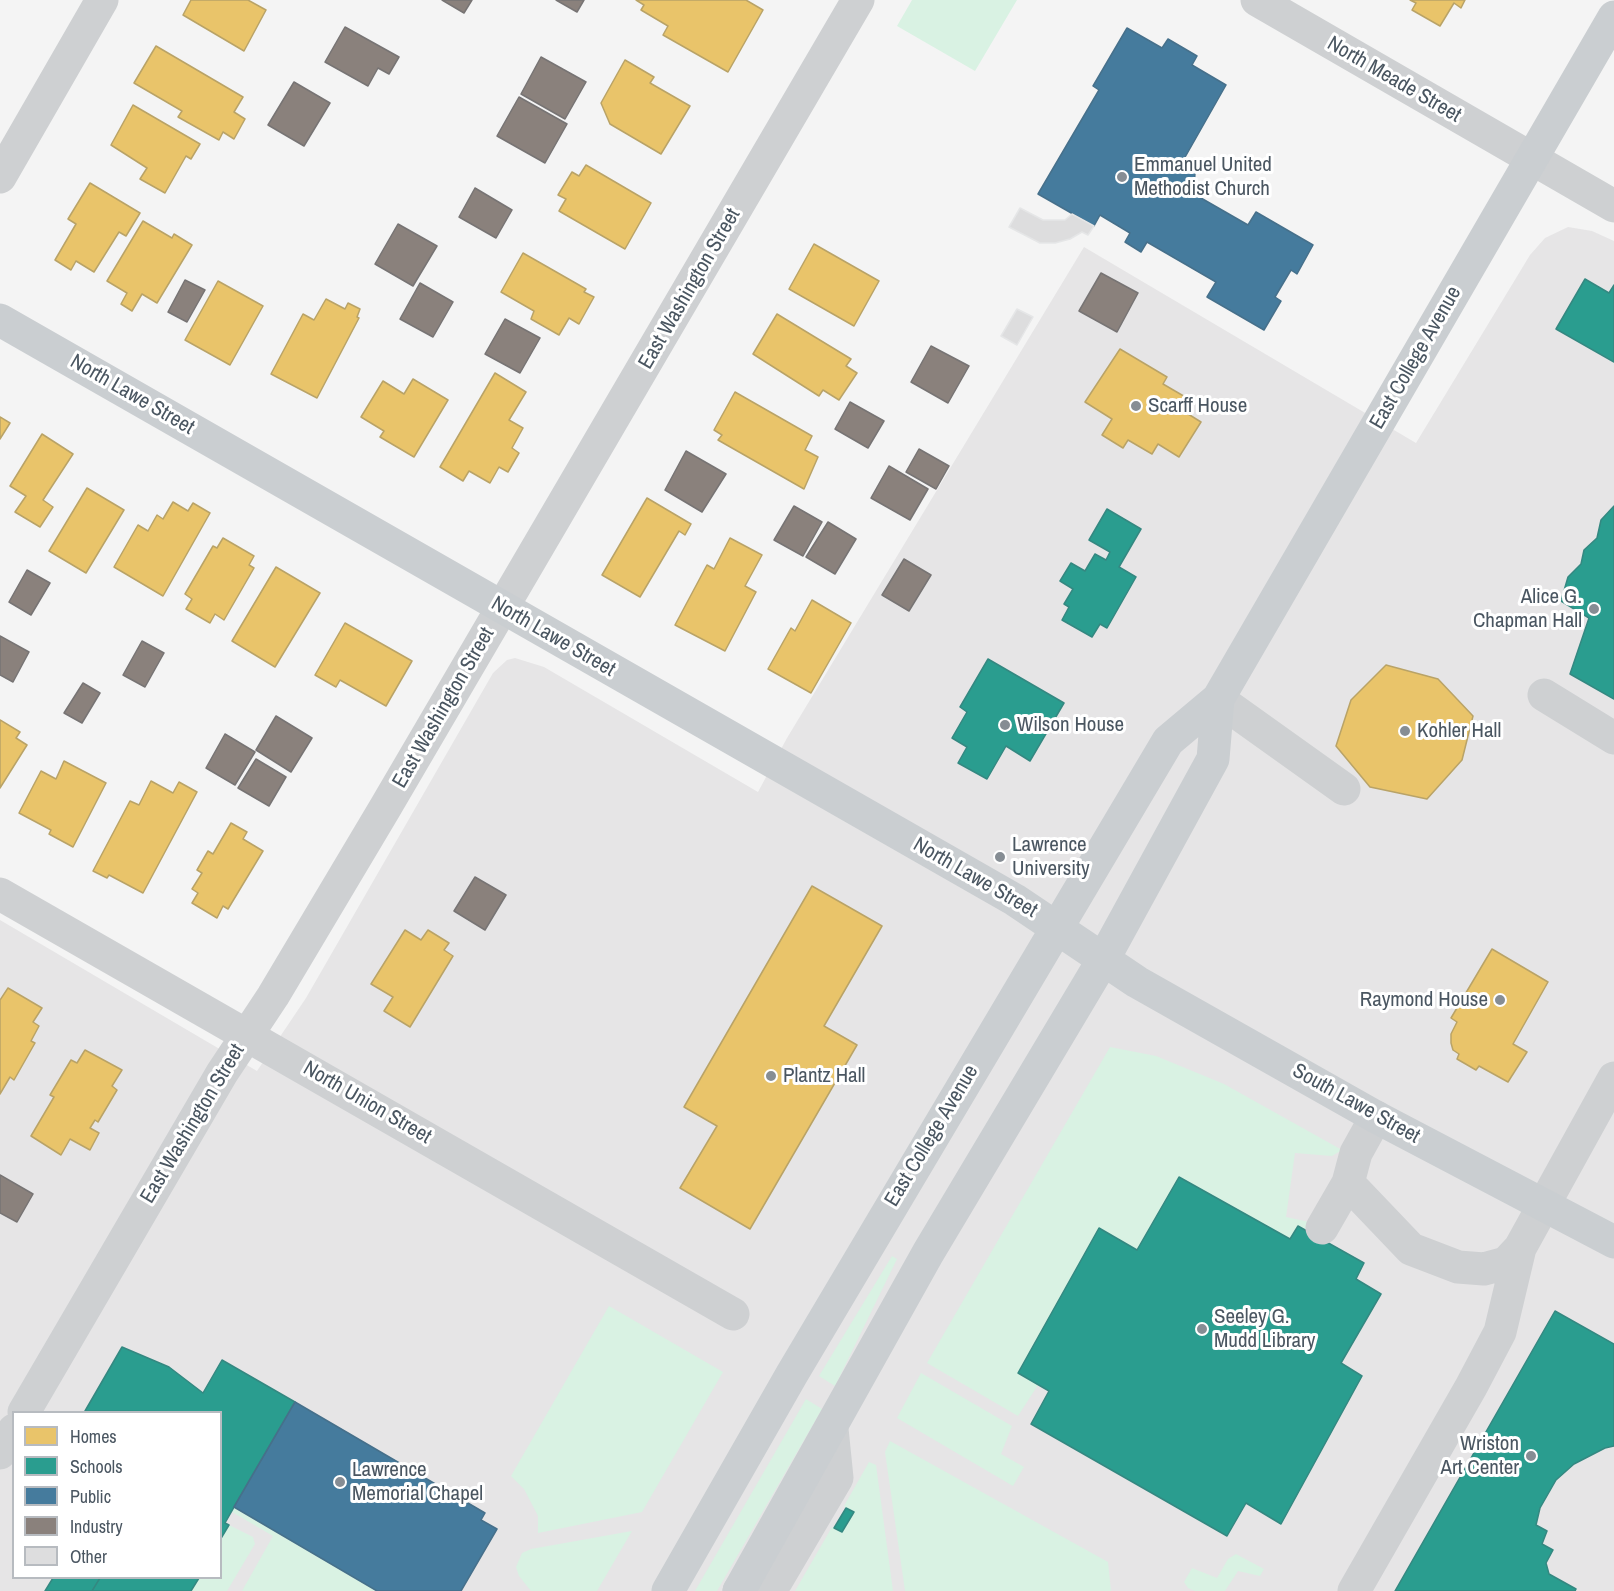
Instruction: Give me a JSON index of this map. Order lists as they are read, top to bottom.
{
  "streets": {
    "main road": ["East College Avenue", "North Lawe Street", "South Lawe Street"],
    "street": ["North Meade Street", "East Washington Street", "North Union Street"]
  },
  "crossings": [
    ["North Meade Street", "East College Avenue"],
    ["East Washington Street", "North Lawe Street"],
    ["East Washington Street", "North Union Street"],
    ["East College Avenue", "North Lawe Street"],
    ["East College Avenue", "South Lawe Street"],
    ["North Lawe Street", "South Lawe Street"]
  ],
  "places": [
    "Emmanuel United Methodist Church",
    "Scarff House",
    "Alice G. Chapman Hall",
    "Wilson House",
    "Kohler Hall",
    "Lawrence University",
    "Raymond House",
    "Plantz Hall",
    "Seeley G. Mudd Library",
    "Wriston Art Center",
    "Lawrence Memorial Chapel"
  ],
  "legend": [
    "Homes",
    "Schools",
    "Public",
    "Industry",
    "Other"
  ]
}
